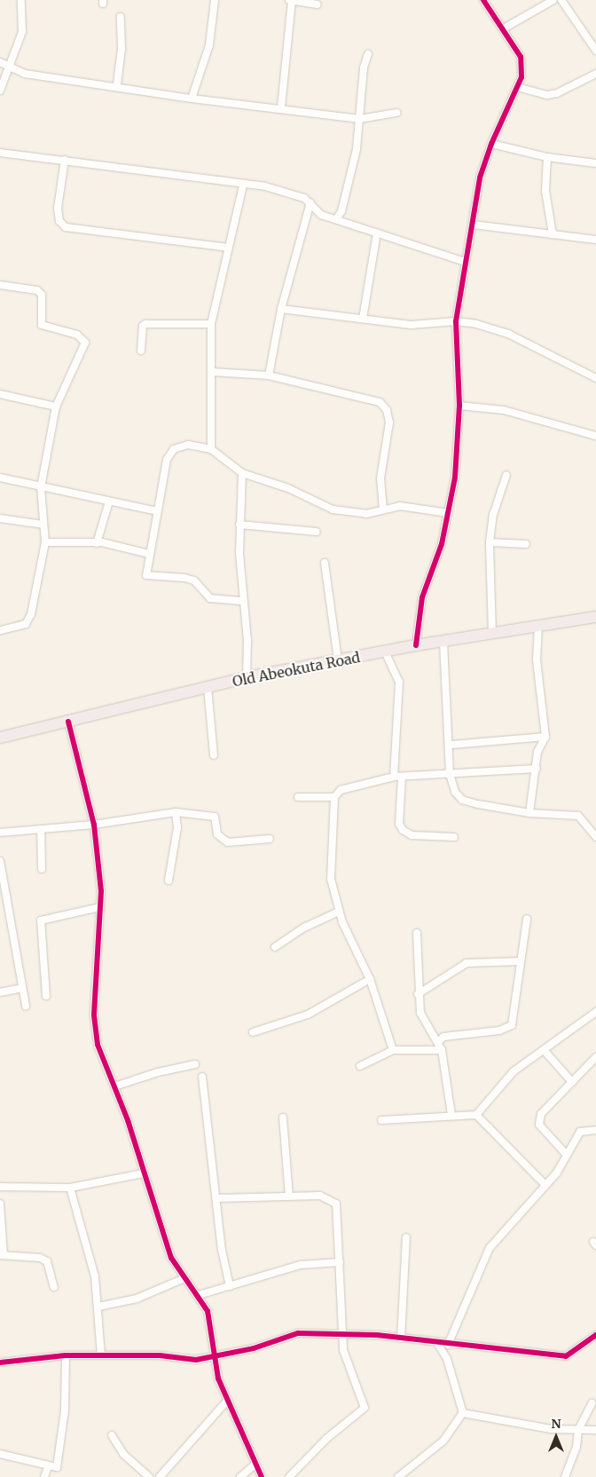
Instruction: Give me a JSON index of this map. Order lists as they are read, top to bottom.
{
  "streets": {
    "highway": ["Old Abeokuta Road"]
  },
  "north": "top"
}
